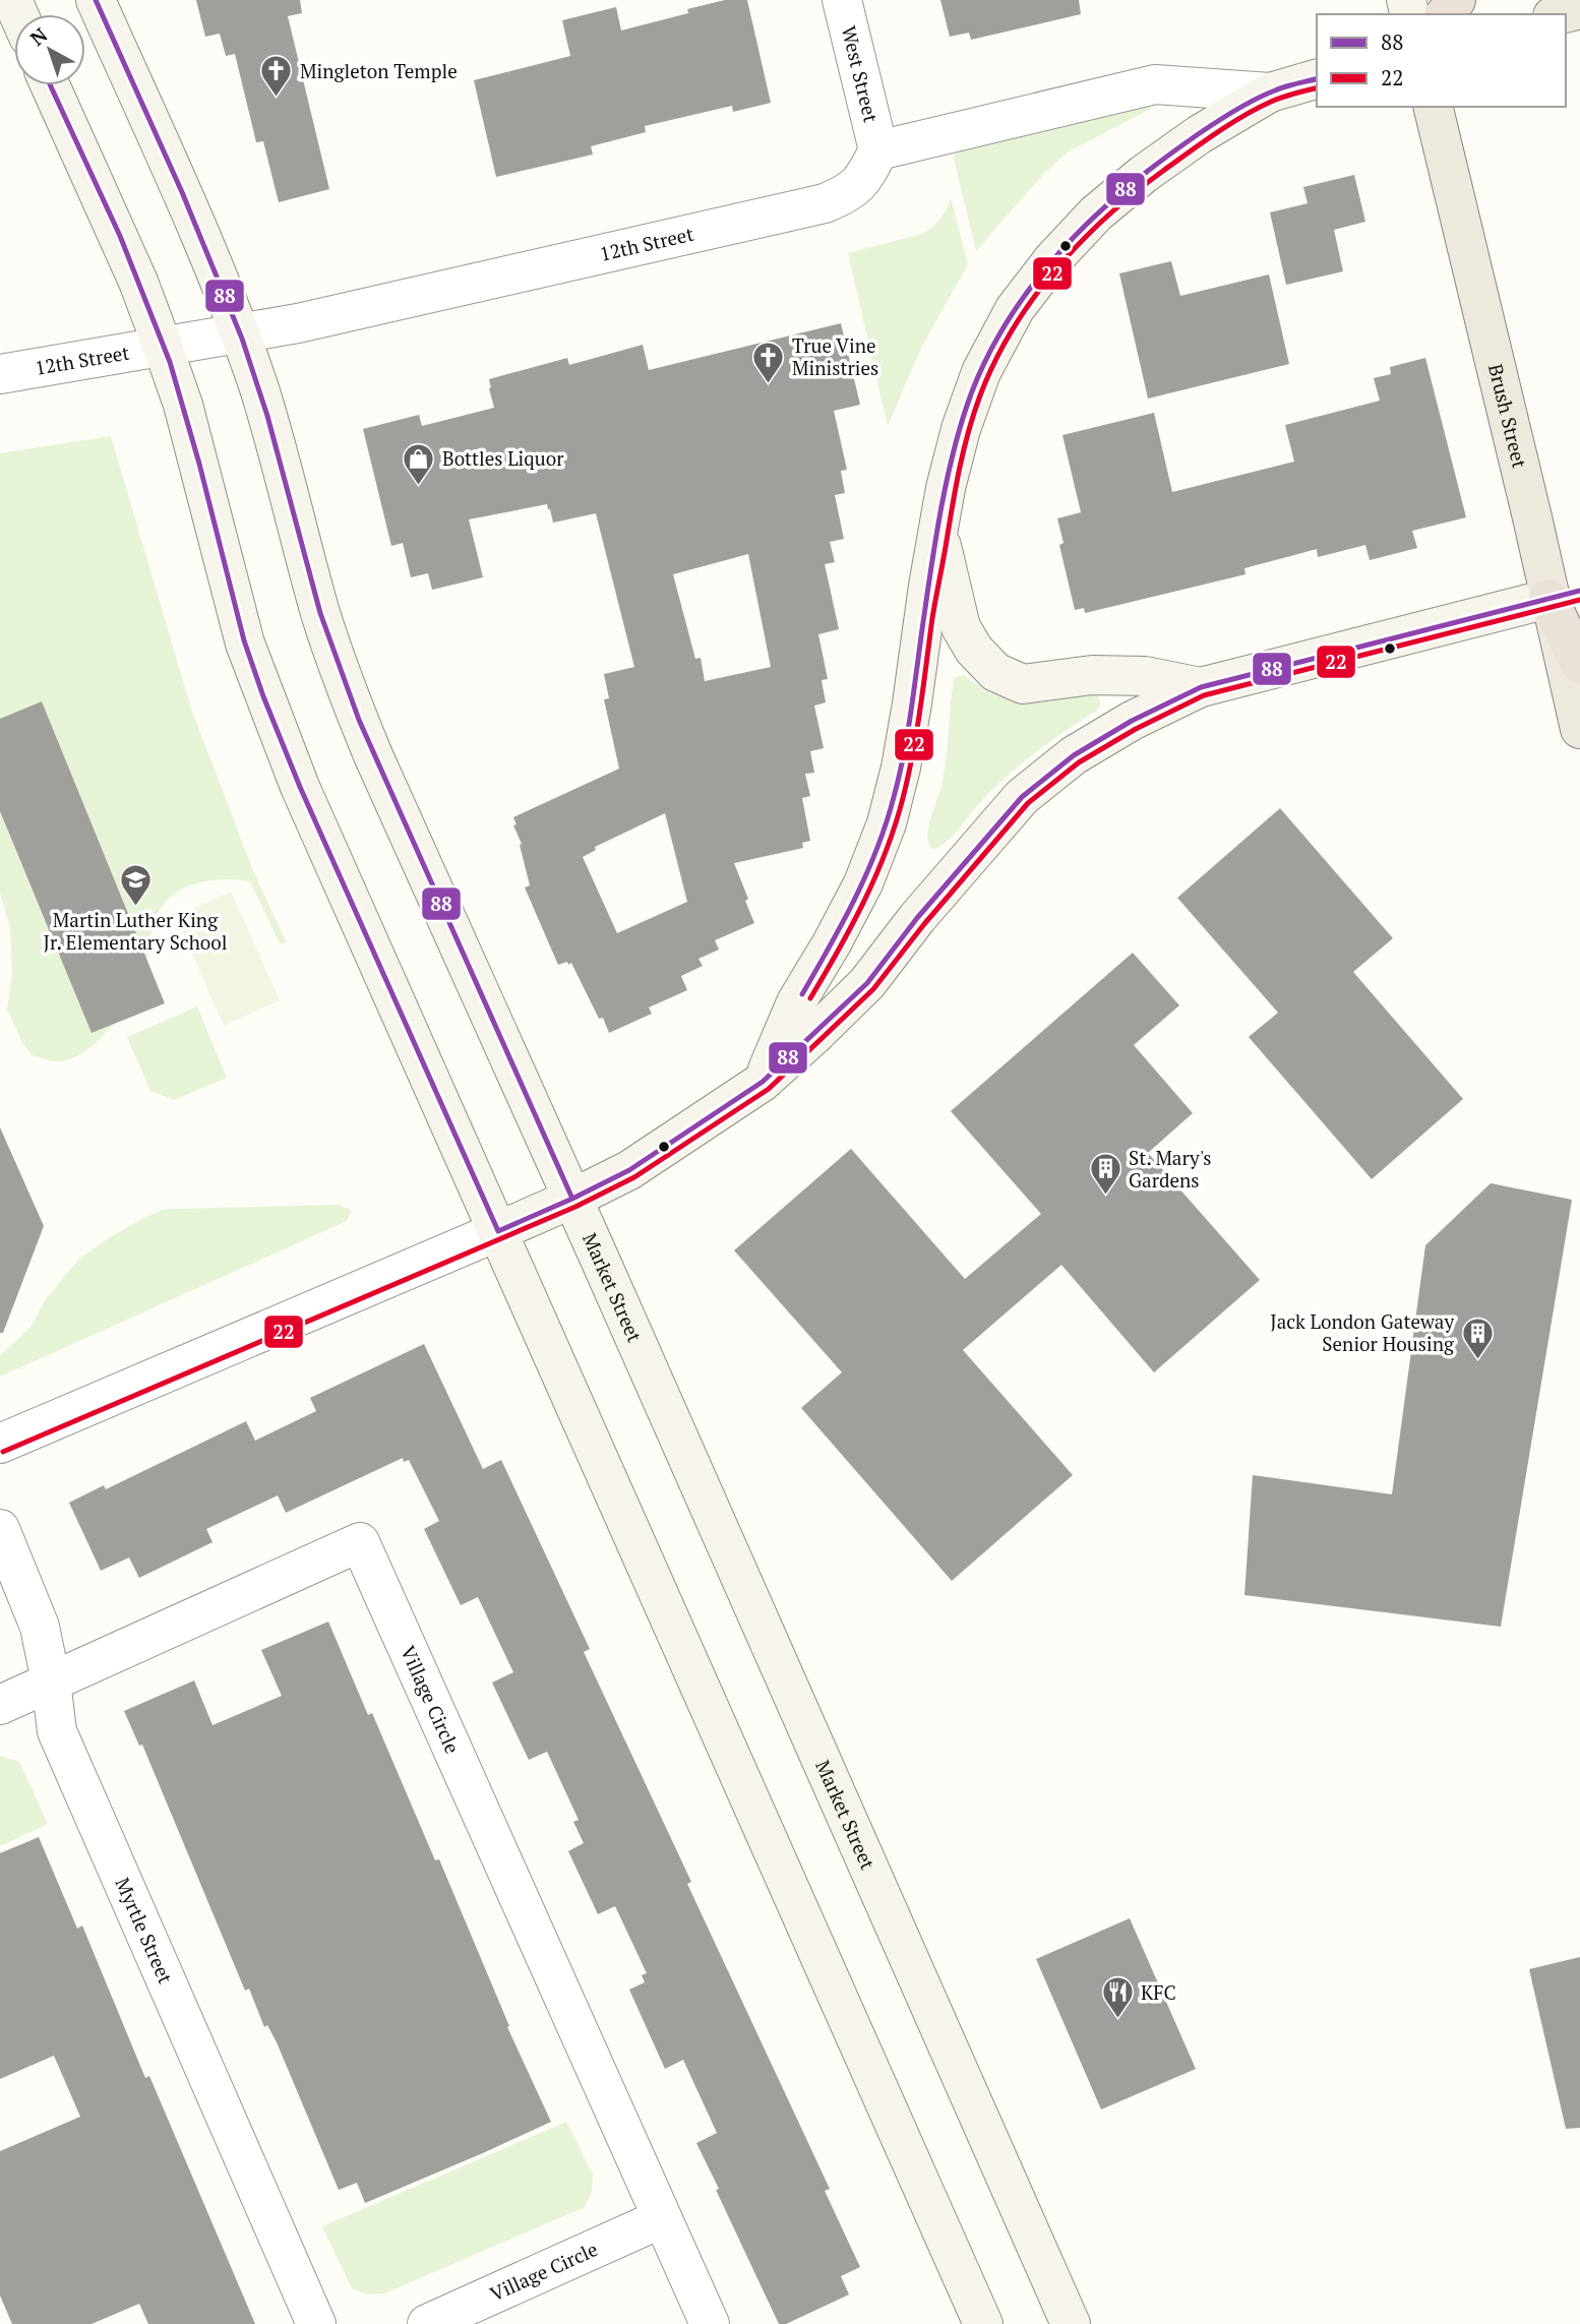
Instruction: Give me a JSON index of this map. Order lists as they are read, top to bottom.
{
  "streets": {
    "main road": ["Brush Street", "Market Street"],
    "street": [
      "West Street",
      "12th Street",
      "Village Circle",
      "Myrtle Street"
    ]
  },
  "crossings": [
    ["West Street", "12th Street"],
    ["12th Street", "Market Street"],
    ["Village Circle", "Myrtle Street"]
  ],
  "places": {
    "church": ["Mingleton Temple", "True Vine Ministries"],
    "shop": ["Bottles Liquor"],
    "school or university": ["Martin Luther King Jr. Elementary School"],
    "building": ["St. Mary's Gardens", "Jack London Gateway Senior Housing"],
    "restaurant": ["KFC"]
  },
  "lines": ["transit line 88", "transit line 22"],
  "legend": ["88", "22"],
  "north": "top left"
}
